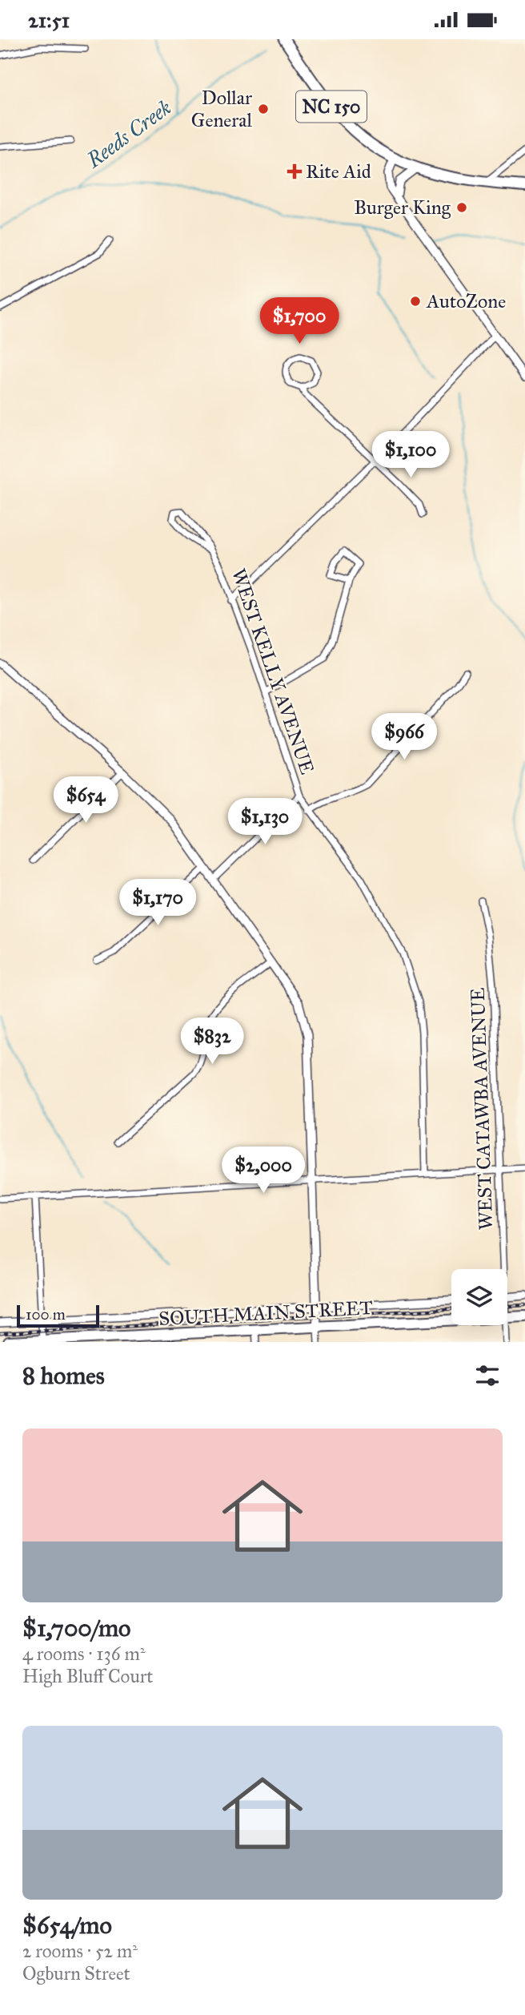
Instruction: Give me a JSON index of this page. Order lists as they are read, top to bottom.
{
  "streets": {
    "main road": ["NC 150", "SOUTH MAIN STREET"],
    "street": ["WEST KELLY AVENUE", "WEST CATAWBA AVENUE"]
  },
  "water": ["Reeds Creek"],
  "places": {
    "other": ["Dollar General", "Burger King", "AutoZone"],
    "health": ["Rite Aid"]
  },
  "scale_bar": "100 m",
  "page": {
    "status": "21:51",
    "price": [
      "$1,700",
      "$1,100",
      "$966",
      "$654",
      "$1,130",
      "$1,170",
      "$832",
      "$2,000"
    ],
    "scale": "100 m",
    "heading": "8 homes",
    "list": [
      {
        "name": "$1,700/mo",
        "note": "4 rooms · 136 m² · High Bluff Court"
      },
      {
        "name": "$654/mo",
        "note": "2 rooms · 52 m² · Ogburn Street"
      }
    ]
  }
}
